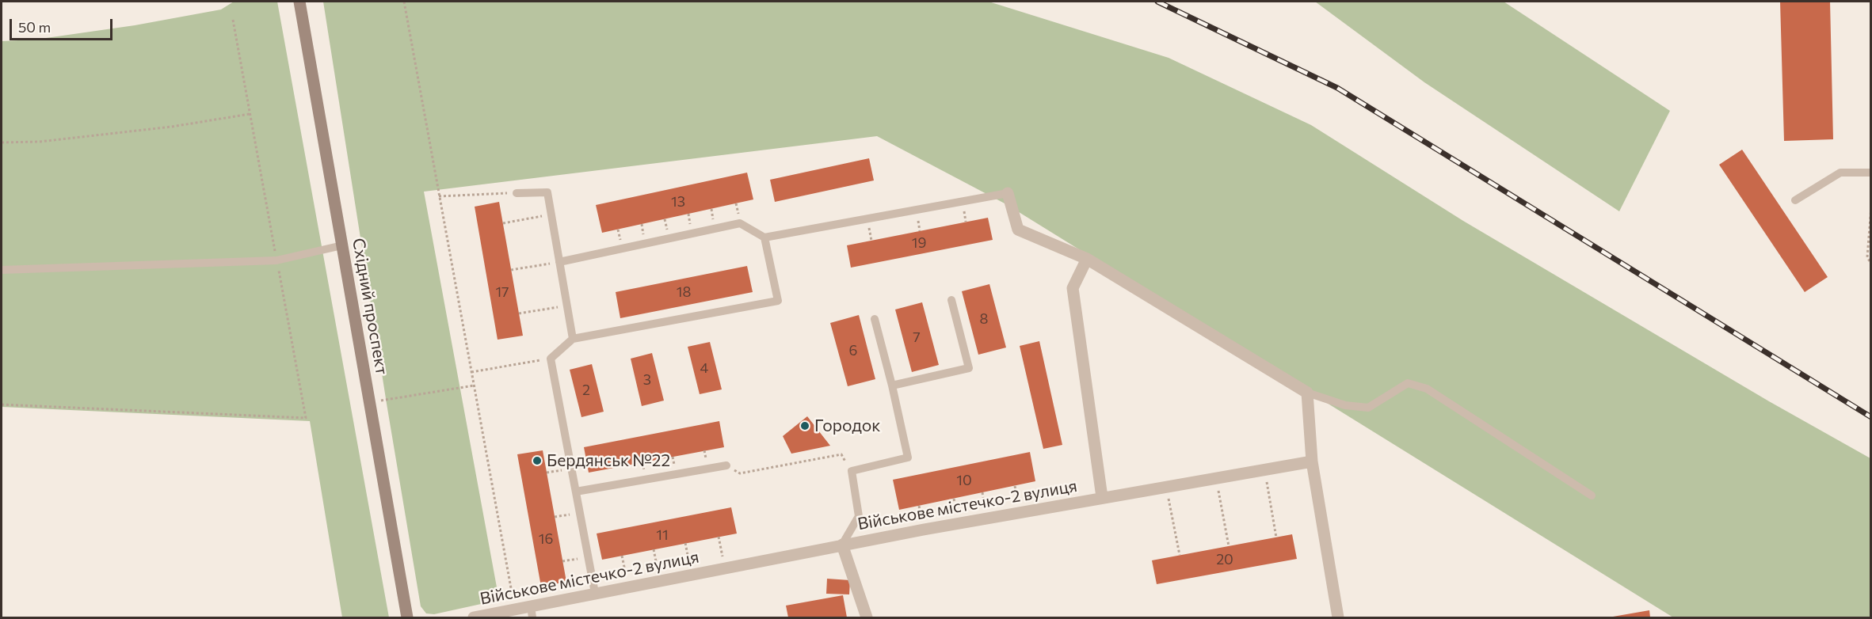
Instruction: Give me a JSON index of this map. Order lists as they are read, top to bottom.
{
  "streets": {
    "main road": ["Східний проспект"],
    "street": ["Військове містечко-2 вулиця"]
  },
  "places": ["Городок", "Бердянськ №22"],
  "house_numbers": [
    "13",
    "19",
    "17",
    "18",
    "8",
    "7",
    "6",
    "4",
    "3",
    "2",
    "10",
    "11",
    "16",
    "20"
  ],
  "scale_bar": "50 m"
}
